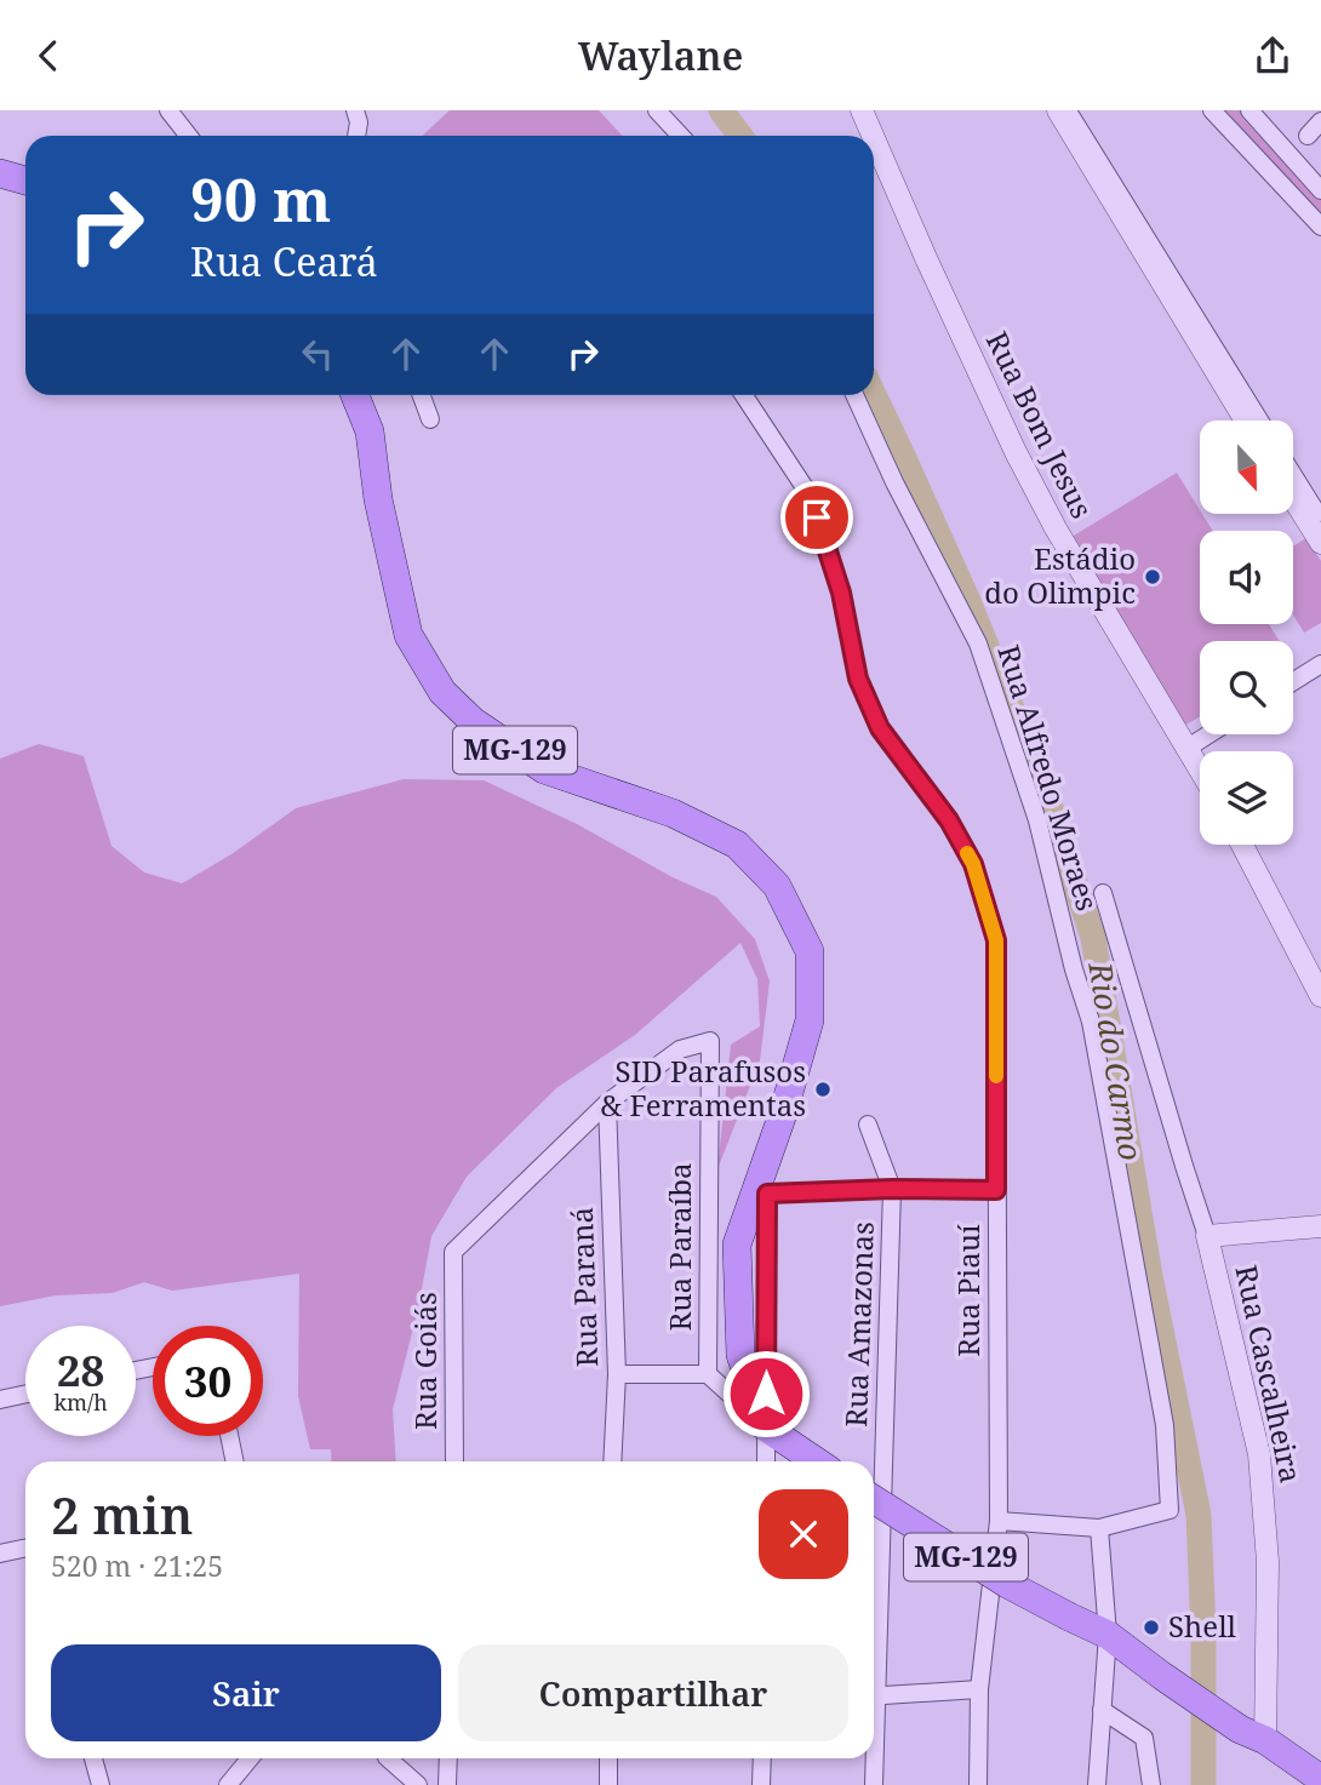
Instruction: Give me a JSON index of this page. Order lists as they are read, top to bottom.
{
  "streets": {
    "main road": ["MG-129"],
    "street": [
      "Rua Bom Jesus",
      "Rua Alfredo Moraes",
      "Rua Paraíba",
      "Rua Paraná",
      "Rua Piauí",
      "Rua Amazonas",
      "Rua Goiás",
      "Rua Cascalheira"
    ]
  },
  "crossings": [
    ["MG-129", "Rua Cascalheira"],
    ["Rua Paraíba", "Rua Paraná"],
    ["Rua Paraíba", "Rua Goiás"],
    ["Rua Paraná", "Rua Goiás"]
  ],
  "water": ["Rio do Carmo"],
  "places": ["Estádio do Olimpic", "SID Parafusos & Ferramentas", "Shell"],
  "north": "bottom",
  "page": {
    "header": "Waylane",
    "turn": ["90 m", "Rua Ceará"],
    "speed": "28 km/h",
    "limit": "30",
    "heading": ["2 min", "520 m · 21:25"],
    "buttons": ["Sair", "Compartilhar"]
  }
}
